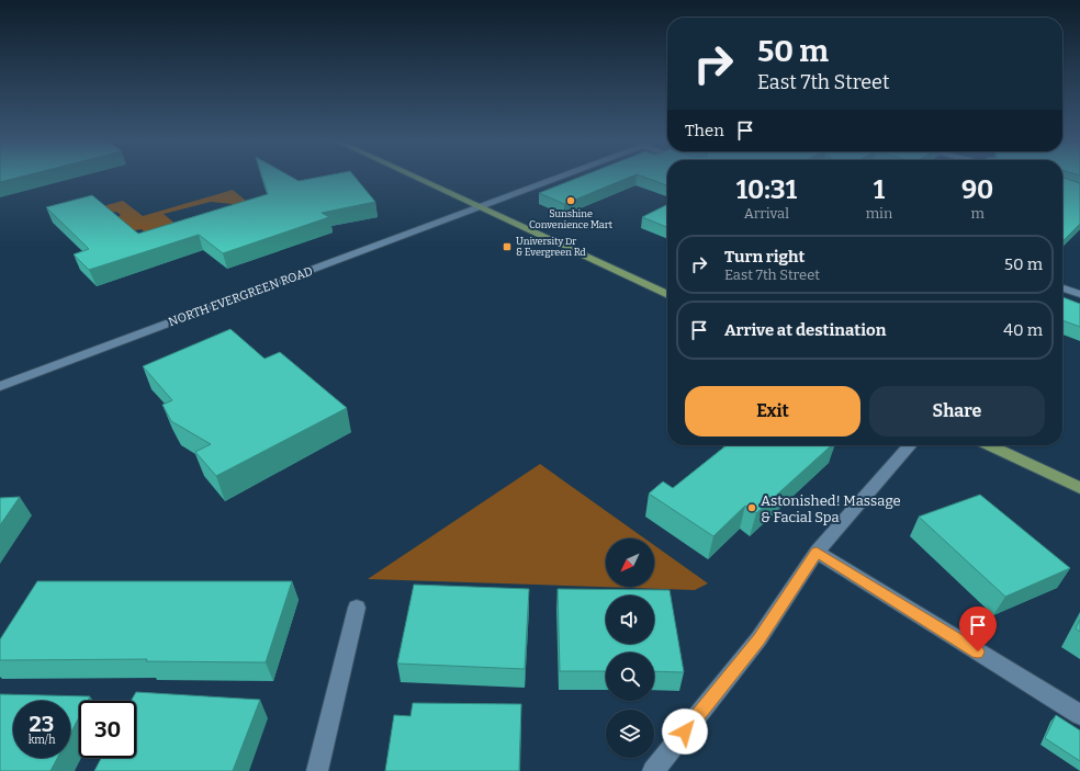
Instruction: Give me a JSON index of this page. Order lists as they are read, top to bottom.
{
  "streets": {
    "street": ["NORTH EVERGREEN ROAD"]
  },
  "places": {
    "other": ["Sunshine Convenience Mart", "Astonished! Massage & Facial Spa"],
    "transit": ["University Dr & Evergreen Rd"]
  },
  "north": "bottom left",
  "page": {
    "turn": ["50 m", "East 7th Street"],
    "then": "Then",
    "eta": [
      "10:31",
      "Arrival",
      "1",
      "min",
      "90",
      "m"
    ],
    "list": [
      {
        "name": "Turn right",
        "note": "East 7th Street",
        "value": "50 m"
      },
      {
        "name": "Arrive at destination",
        "value": "40 m"
      }
    ],
    "buttons": ["Exit", "Share"],
    "speed": "23 km/h",
    "limit": "30"
  }
}
